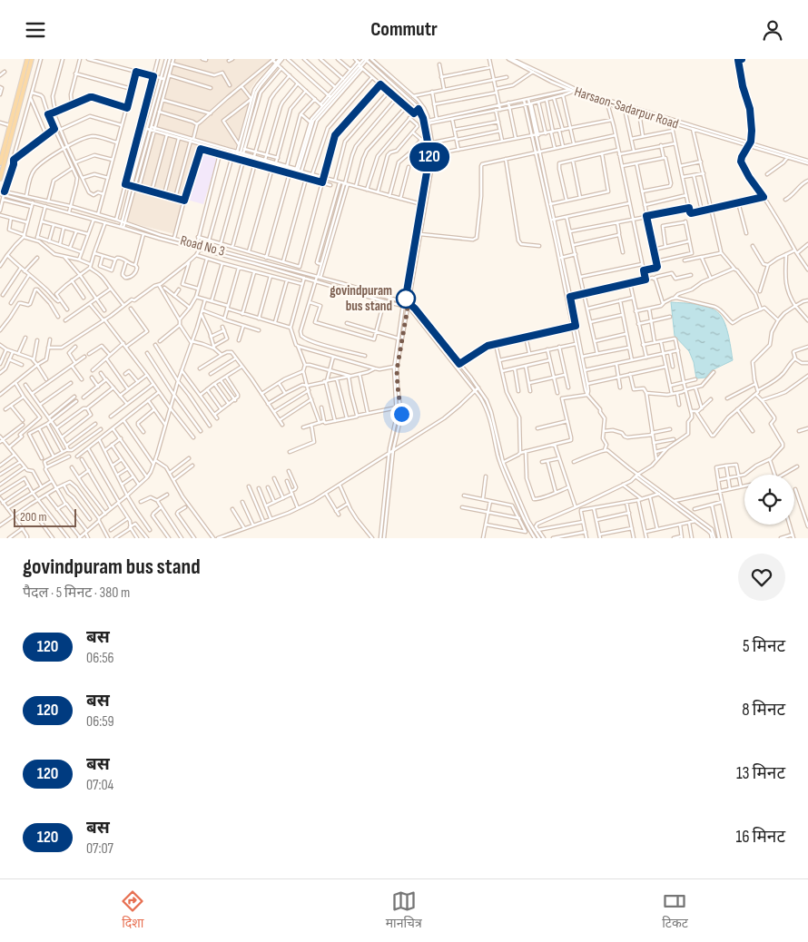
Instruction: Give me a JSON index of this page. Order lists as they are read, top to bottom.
{
  "streets": {
    "street": ["Harsaon-Sadarpur Road", "Road No 3"]
  },
  "places": ["govindpuram bus stand"],
  "lines": ["bus line 120"],
  "scale_bar": "200 m",
  "page": {
    "header": "Commutr",
    "on_map": "120",
    "scale": "200 m",
    "heading": ["govindpuram bus stand", "पैदल · 5 मिनट · 380 m"],
    "list": [
      {
        "mark": "120",
        "name": "बस",
        "note": "06:56",
        "value": "5 मिनट"
      },
      {
        "mark": "120",
        "name": "बस",
        "note": "06:59",
        "value": "8 मिनट"
      },
      {
        "mark": "120",
        "name": "बस",
        "note": "07:04",
        "value": "13 मिनट"
      },
      {
        "mark": "120",
        "name": "बस",
        "note": "07:07",
        "value": "16 मिनट"
      }
    ],
    "tabs": ["दिशा", "मानचित्र", "टिकट"]
  }
}
